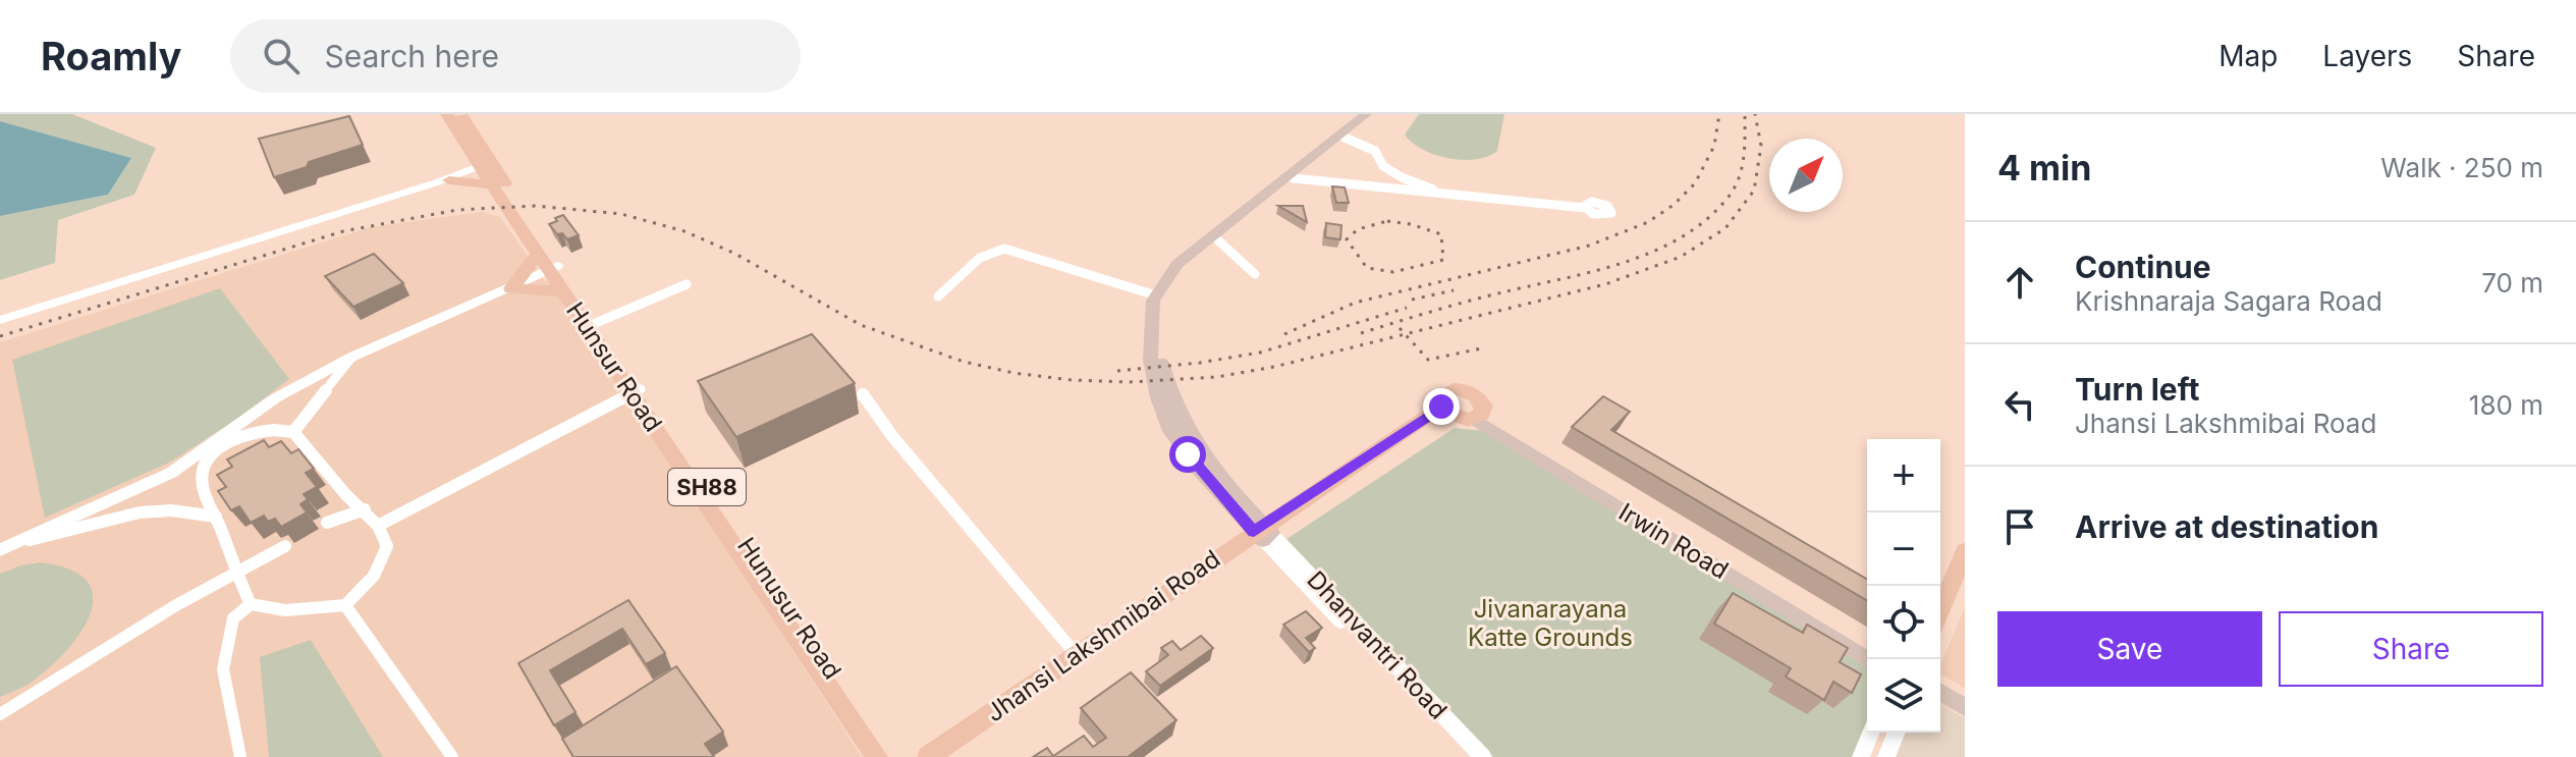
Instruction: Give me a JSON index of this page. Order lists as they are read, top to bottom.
{
  "streets": {
    "main road": [
      "Hunsur Road",
      "SH88",
      "Irwin Road",
      "Hunusur Road",
      "Jhansi Lakshmibai Road"
    ],
    "street": ["Dhanvantri Road"]
  },
  "crossings": [
    ["Hunsur Road", "Hunusur Road"],
    ["Irwin Road", "Jhansi Lakshmibai Road"],
    ["Jhansi Lakshmibai Road", "Dhanvantri Road"]
  ],
  "parks": ["Jivanarayana Katte Grounds"],
  "north": "top right",
  "page": {
    "header": "Roamly",
    "search": "Search here",
    "nav": ["Map", "Layers", "Share"],
    "heading": ["4 min", "Walk · 250 m"],
    "list": [
      ["Continue", "Krishnaraja Sagara Road", "70 m"],
      ["Turn left", "Jhansi Lakshmibai Road", "180 m"],
      "Arrive at destination"
    ],
    "map_buttons": ["+", "−"],
    "buttons": ["Save", "Share"]
  }
}
